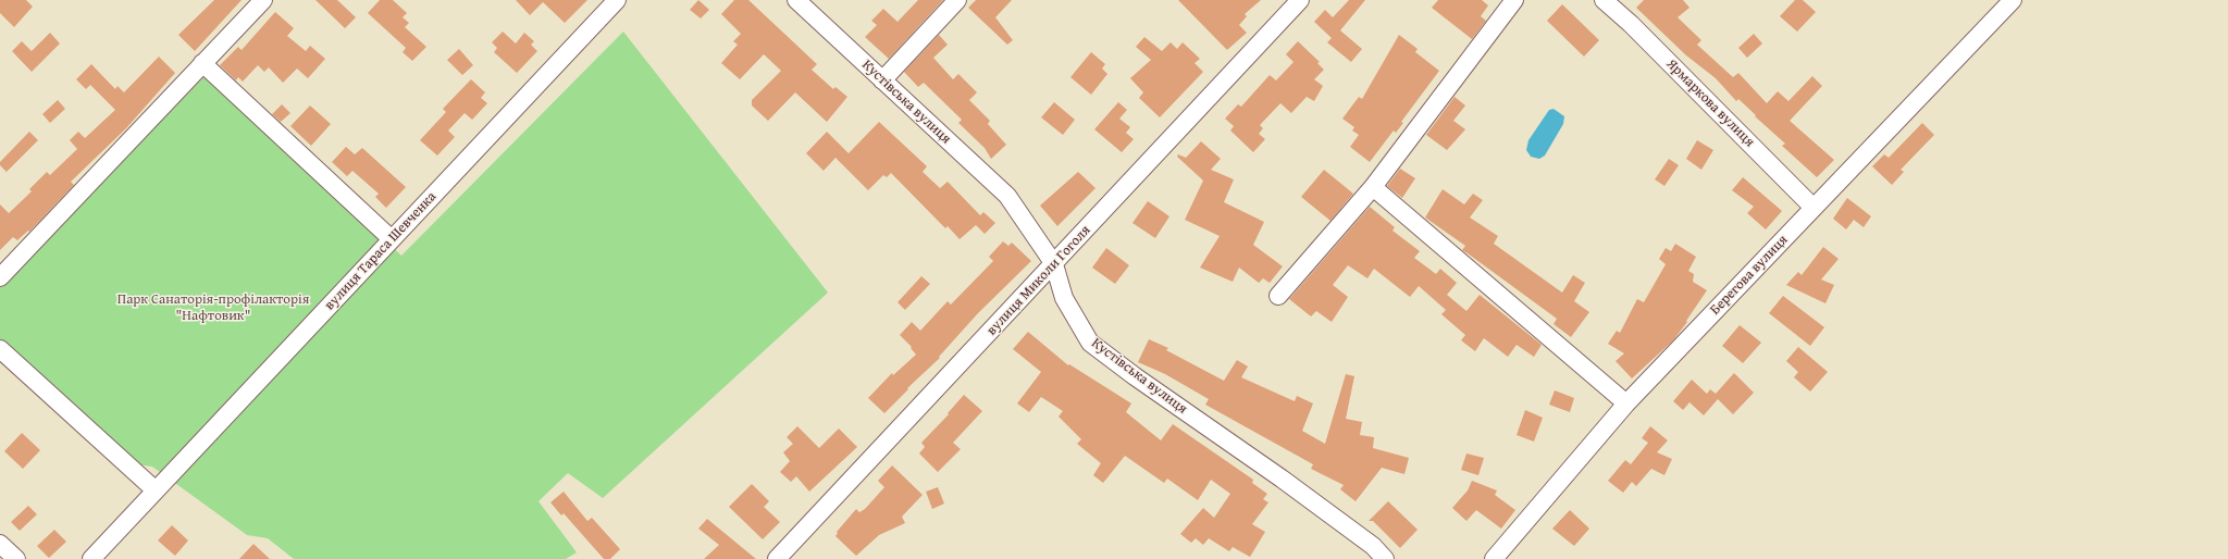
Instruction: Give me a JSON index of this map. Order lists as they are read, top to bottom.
{
  "streets": {
    "street": [
      "Кустівська вулиця",
      "Ярмаркова вулиця",
      "вулиця Тараса Шевченка",
      "Берегова вулиця",
      "вулиця Миколи Гоголя"
    ]
  },
  "crossings": [
    ["Кустівська вулиця", "вулиця Миколи Гоголя"],
    ["Ярмаркова вулиця", "Берегова вулиця"]
  ],
  "parks": ["Парк Санаторія-профілакторія \"Нафтовик\""]
}
